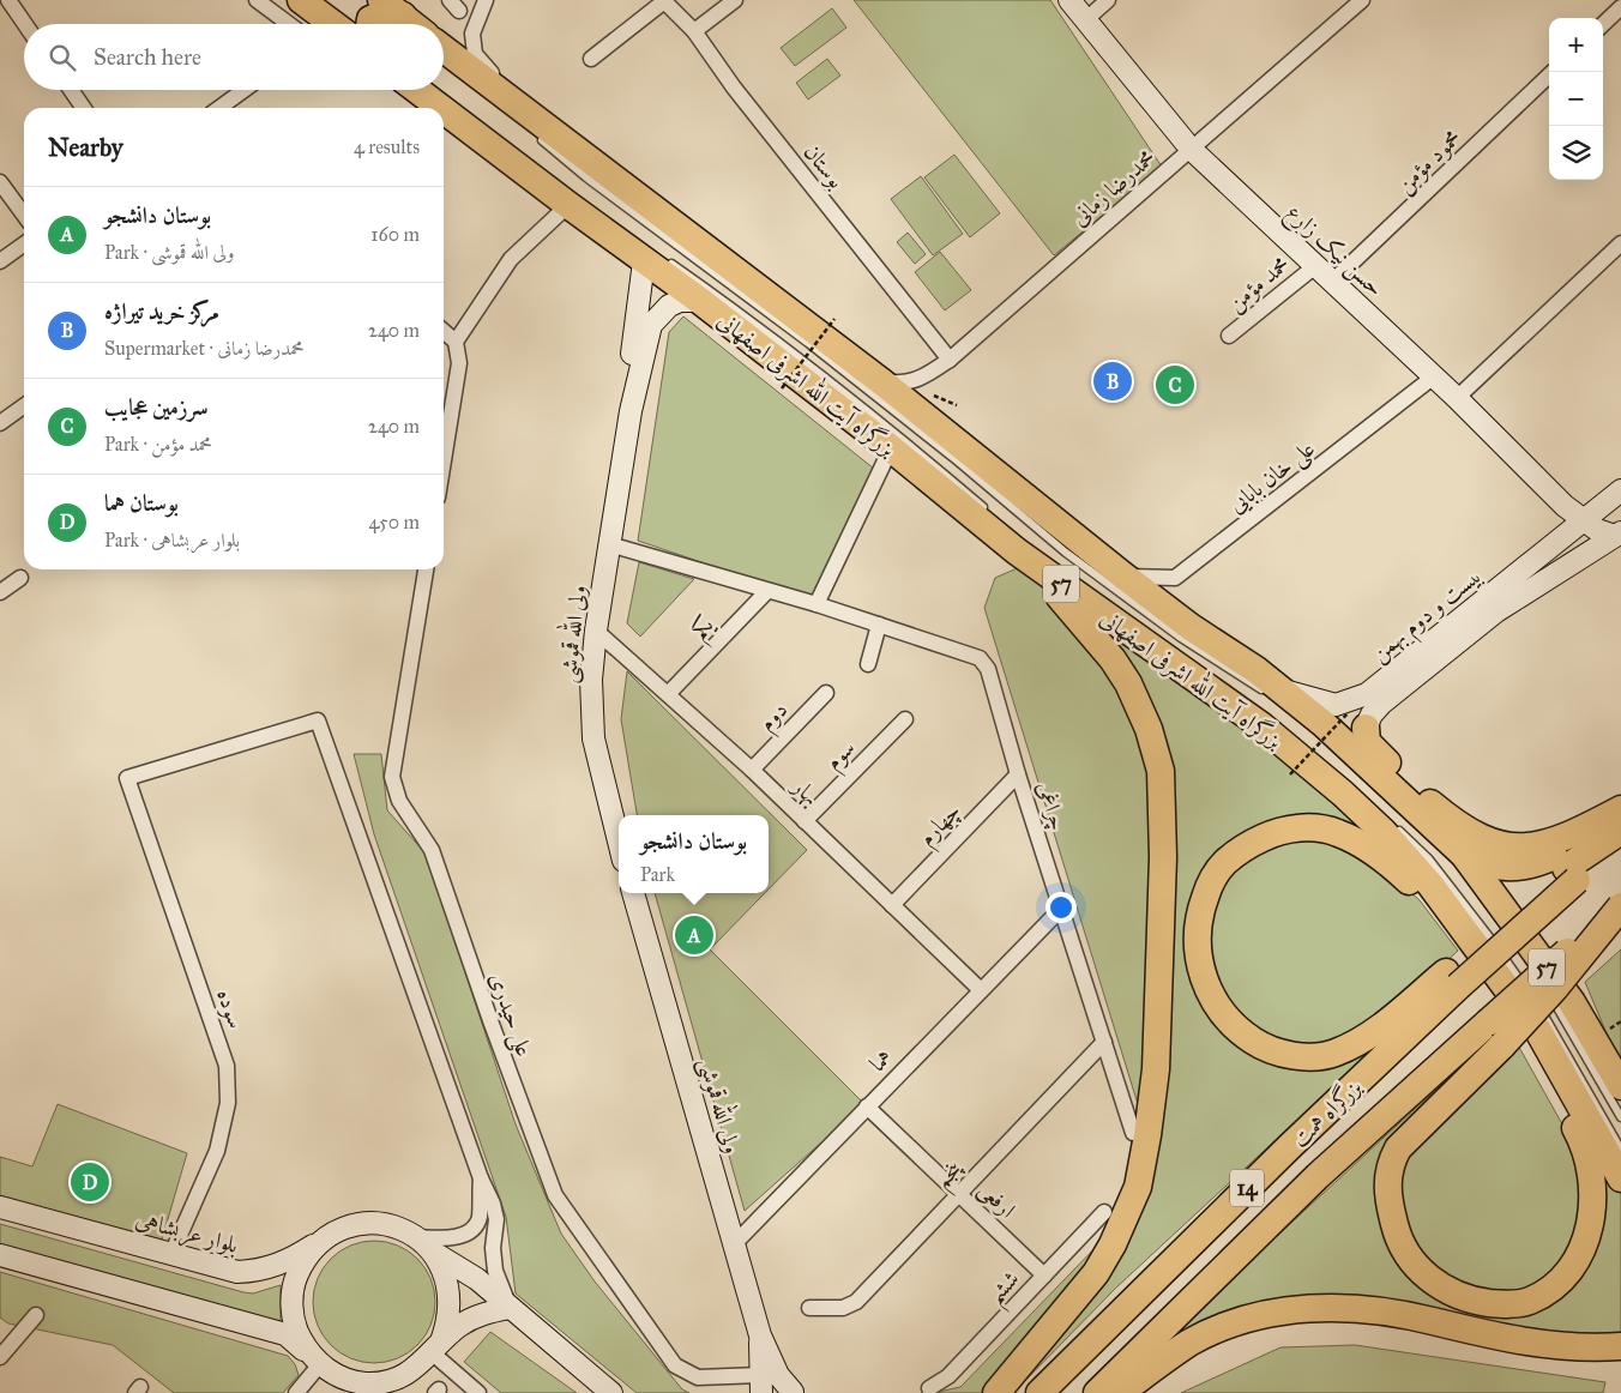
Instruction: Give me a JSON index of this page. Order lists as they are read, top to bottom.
{
  "streets": {
    "highway": [
      "بزرگراه آیت الله اشرفی اصفهانی",
      "57",
      "بزرگراه همت",
      "14"
    ],
    "street": [
      "محمود مؤمن",
      "بوستان",
      "محمدرضا زمانی",
      "حسن نیک زارع",
      "محمد مؤمن",
      "علی خان بابایی",
      "بیست و دوم بهمن",
      "یکم",
      "ولی الله قموشی",
      "دوم",
      "سوم",
      "بهار",
      "چراغی",
      "چهارم",
      "سوده",
      "علی حیدری",
      "هما",
      "پنجم",
      "ارفعی",
      "بلوار عربشاهی",
      "ششم"
    ]
  },
  "crossings": [
    ["محمود مؤمن", "حسن نیک زارع"],
    ["بوستان", "محمدرضا زمانی"],
    ["محمدرضا زمانی", "حسن نیک زارع"],
    ["محمدرضا زمانی", "بزرگراه آیت الله اشرفی اصفهانی"],
    ["حسن نیک زارع", "محمد مؤمن"],
    ["حسن نیک زارع", "علی خان بابایی"],
    ["حسن نیک زارع", "بیست و دوم بهمن"],
    ["بزرگراه آیت الله اشرفی اصفهانی", "علی خان بابایی"],
    ["بزرگراه آیت الله اشرفی اصفهانی", "بیست و دوم بهمن"],
    ["بزرگراه آیت الله اشرفی اصفهانی", "ولی الله قموشی"],
    ["یکم", "بهار"],
    ["یکم", "چراغی"],
    ["ولی الله قموشی", "بهار"],
    ["ولی الله قموشی", "چراغی"],
    ["ولی الله قموشی", "هما"],
    ["دوم", "بهار"],
    ["سوم", "بهار"],
    ["بهار", "چهارم"],
    ["بهار", "هما"],
    ["چراغی", "چهارم"],
    ["چراغی", "هما"],
    ["چراغی", "پنجم"],
    ["سوده", "بلوار عربشاهی"],
    ["هما", "ارفعی"],
    ["پنجم", "ارفعی"],
    ["ارفعی", "ششم"]
  ],
  "page": {
    "map_buttons": ["+", "−"],
    "search": "Search here",
    "heading": ["Nearby", "4 results"],
    "list": [
      {
        "mark": "A",
        "name": "بوستان دانشجو",
        "note": "Park · ولی الله قموشی",
        "value": "160 m"
      },
      {
        "mark": "B",
        "name": "مرکز خرید تیراژه",
        "note": "Supermarket · محمدرضا زمانی",
        "value": "240 m"
      },
      {
        "mark": "C",
        "name": "سرزمین عجایب",
        "note": "Park · محمد مؤمن",
        "value": "240 m"
      },
      {
        "mark": "D",
        "name": "بوستان هما",
        "note": "Park · بلوار عربشاهی",
        "value": "450 m"
      }
    ],
    "pins": [
      "B",
      "C",
      "A",
      "D"
    ],
    "popup": ["بوستان دانشجو", "Park"]
  }
}
